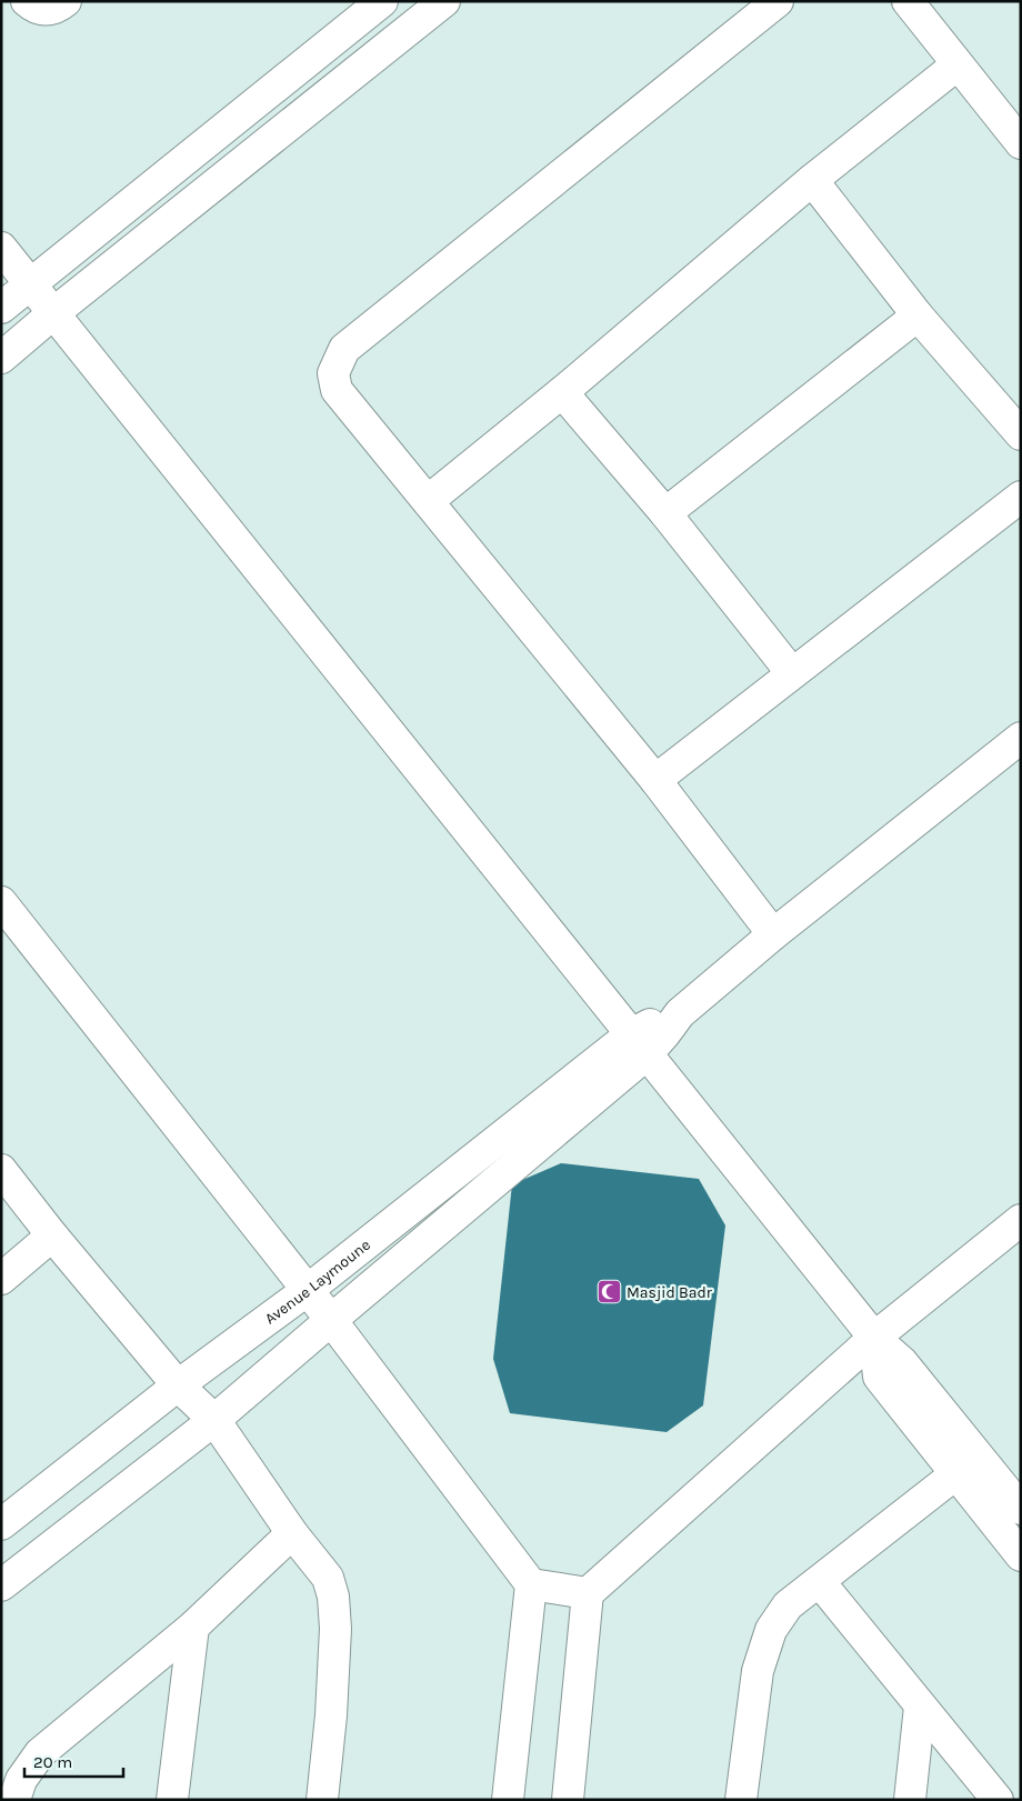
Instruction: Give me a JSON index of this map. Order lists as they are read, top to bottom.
{
  "streets": {
    "street": ["Avenue Laymoune"]
  },
  "places": {
    "mosque": ["Masjid Badr"]
  },
  "scale_bar": "20 m"
}
